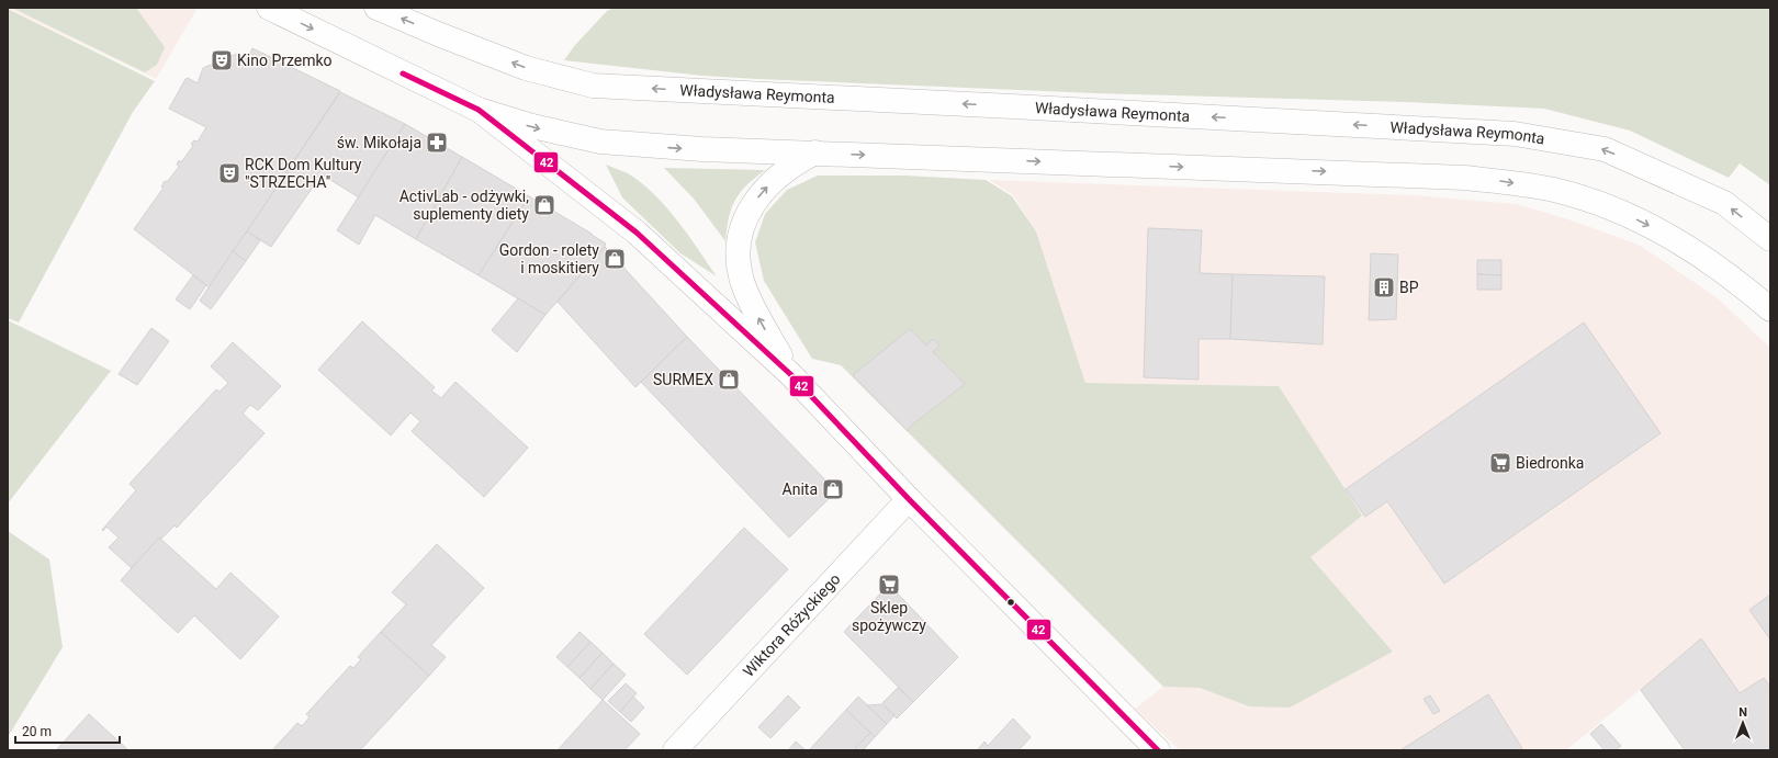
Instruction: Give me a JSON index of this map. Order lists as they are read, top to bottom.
{
  "streets": {
    "main road": ["Władysława Reymonta", "Wiktora Różyckiego"]
  },
  "places": {
    "theatre": ["Kino Przemko", "RCK Dom Kultury \"STRZECHA\""],
    "pharmacy": ["św. Mikołaja"],
    "shop": [
      "ActivLab - odżywki, suplementy diety",
      "Gordon - rolety i moskitiery",
      "SURMEX",
      "Anita"
    ],
    "building": ["BP"],
    "supermarket": ["Biedronka", "Sklep spożywczy"]
  },
  "lines": ["transit line 42"],
  "scale_bar": "20 m",
  "north": "top"
}
